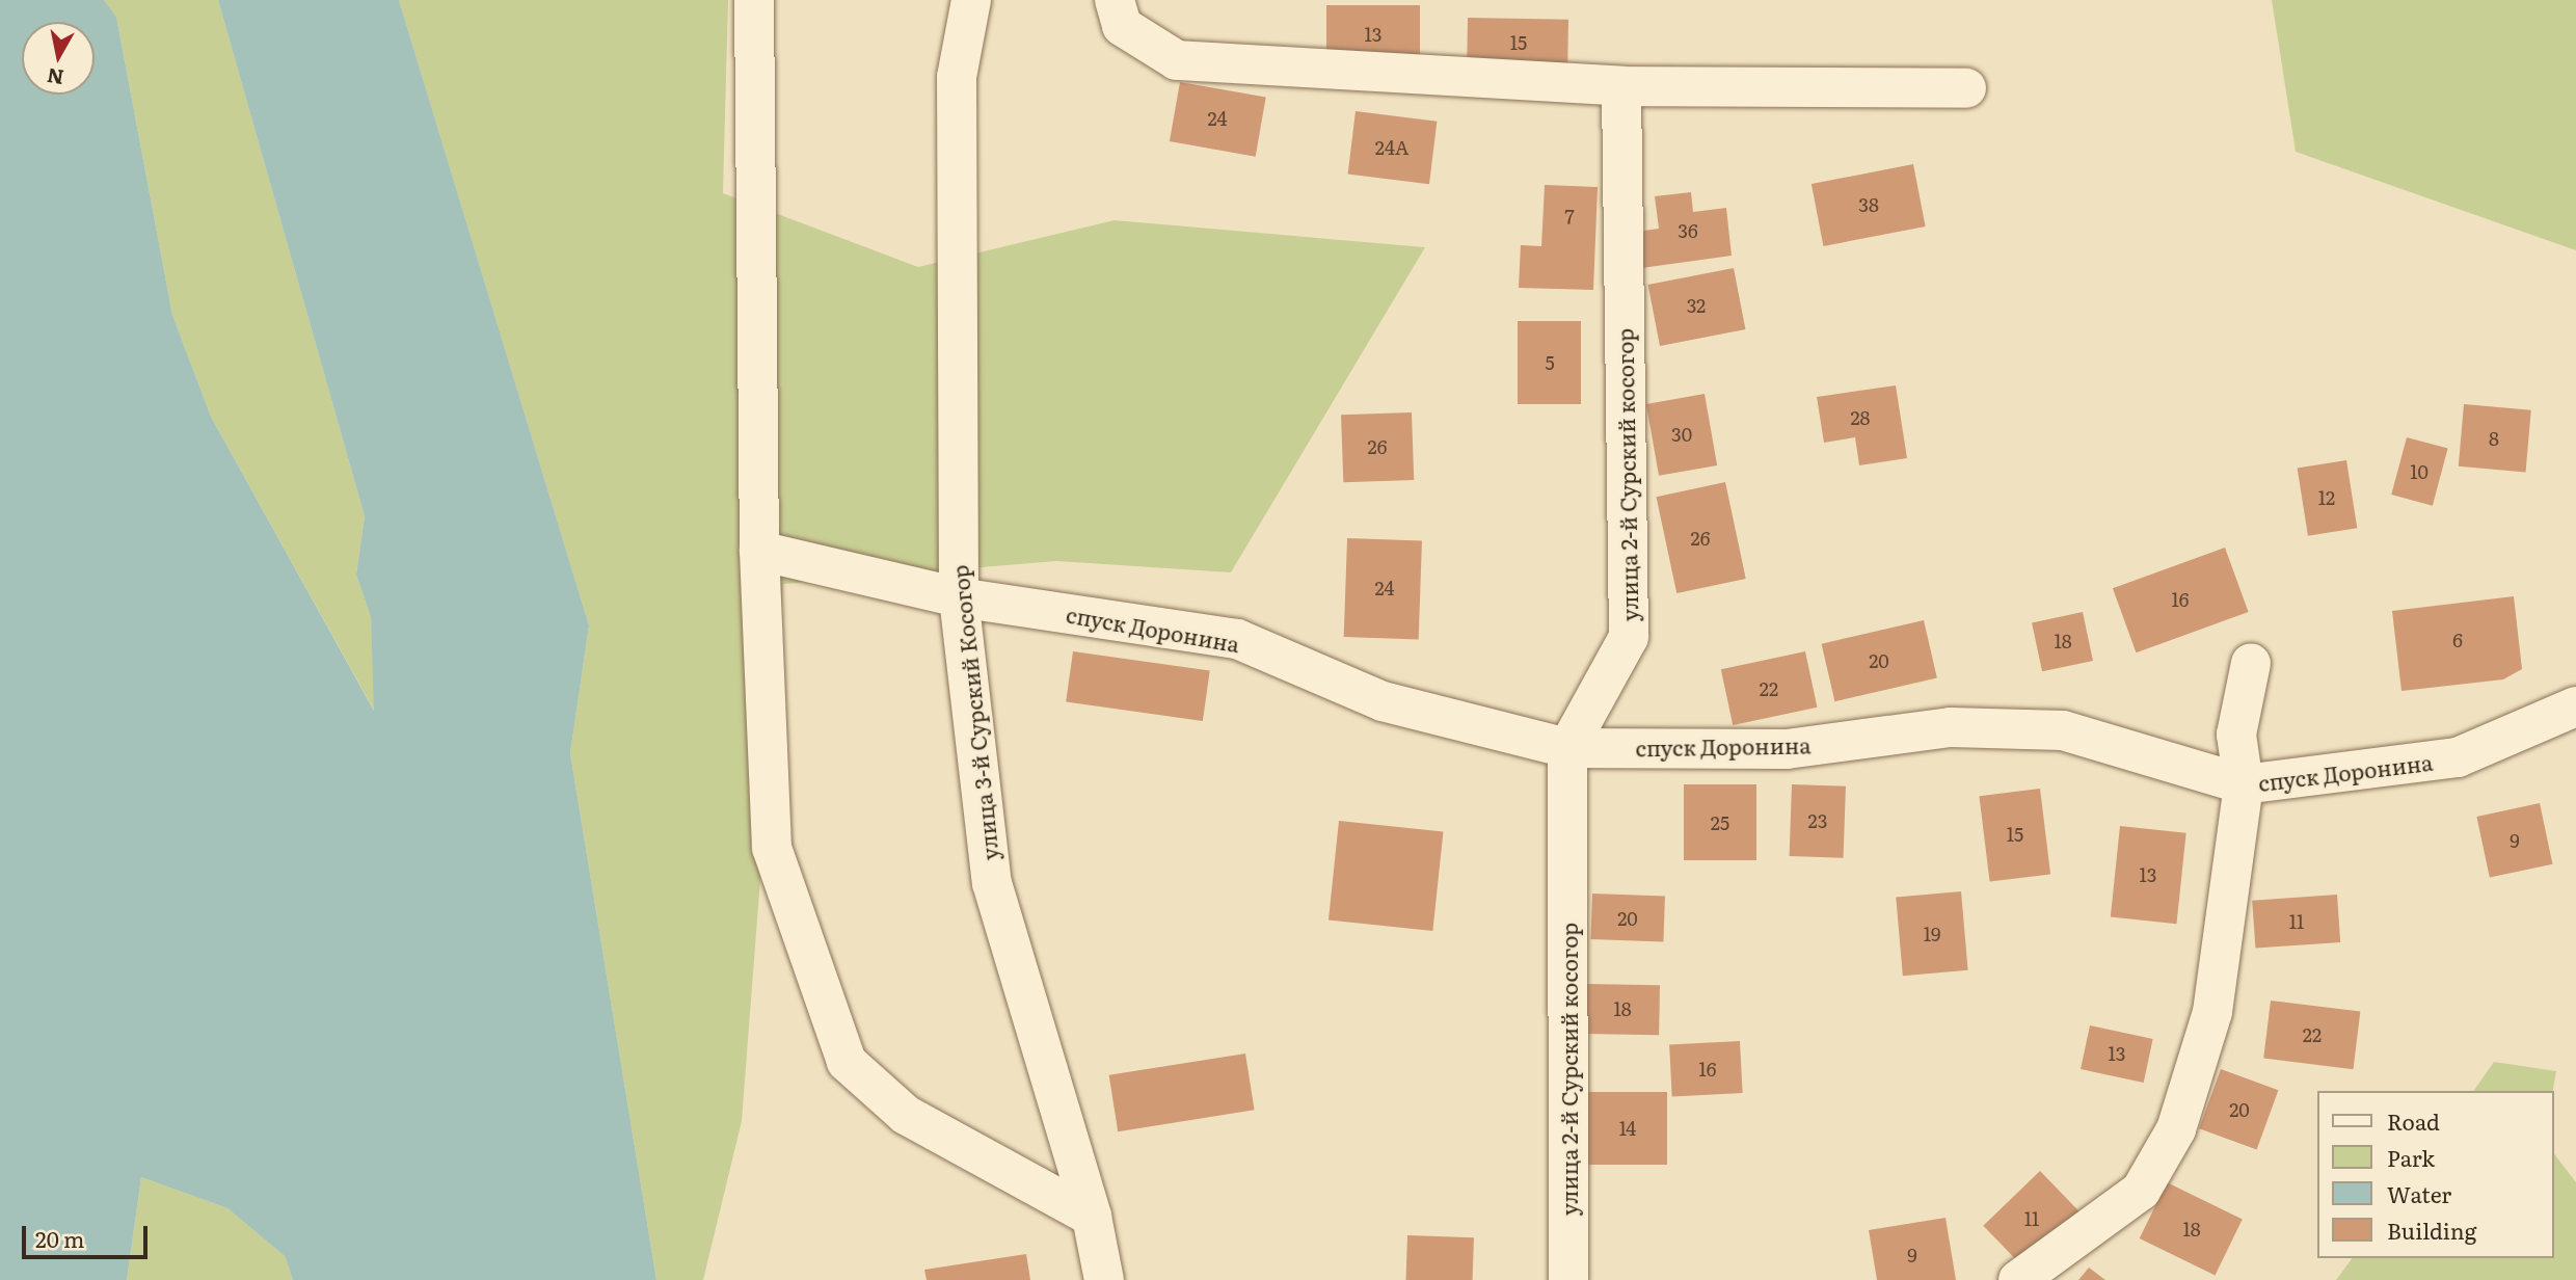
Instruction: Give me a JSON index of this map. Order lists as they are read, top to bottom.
{
  "streets": {
    "street": ["улица 2-й Сурский косогор", "спуск Доронина", "улица 3-й Сурский Косогор"]
  },
  "crossings": [
    ["улица 2-й Сурский косогор", "спуск Доронина"],
    ["спуск Доронина", "улица 3-й Сурский Косогор"]
  ],
  "house_numbers": [
    "13",
    "15",
    "24",
    "24А",
    "38",
    "7",
    "36",
    "32",
    "5",
    "28",
    "30",
    "8",
    "26",
    "10",
    "12",
    "26",
    "24",
    "16",
    "6",
    "18",
    "20",
    "22",
    "23",
    "25",
    "15",
    "9",
    "13",
    "20",
    "11",
    "19",
    "18",
    "22",
    "13",
    "16",
    "20",
    "14",
    "11",
    "18",
    "9"
  ],
  "legend": [
    "Road",
    "Park",
    "Water",
    "Building"
  ],
  "scale_bar": "20 m",
  "north": "bottom"
}
